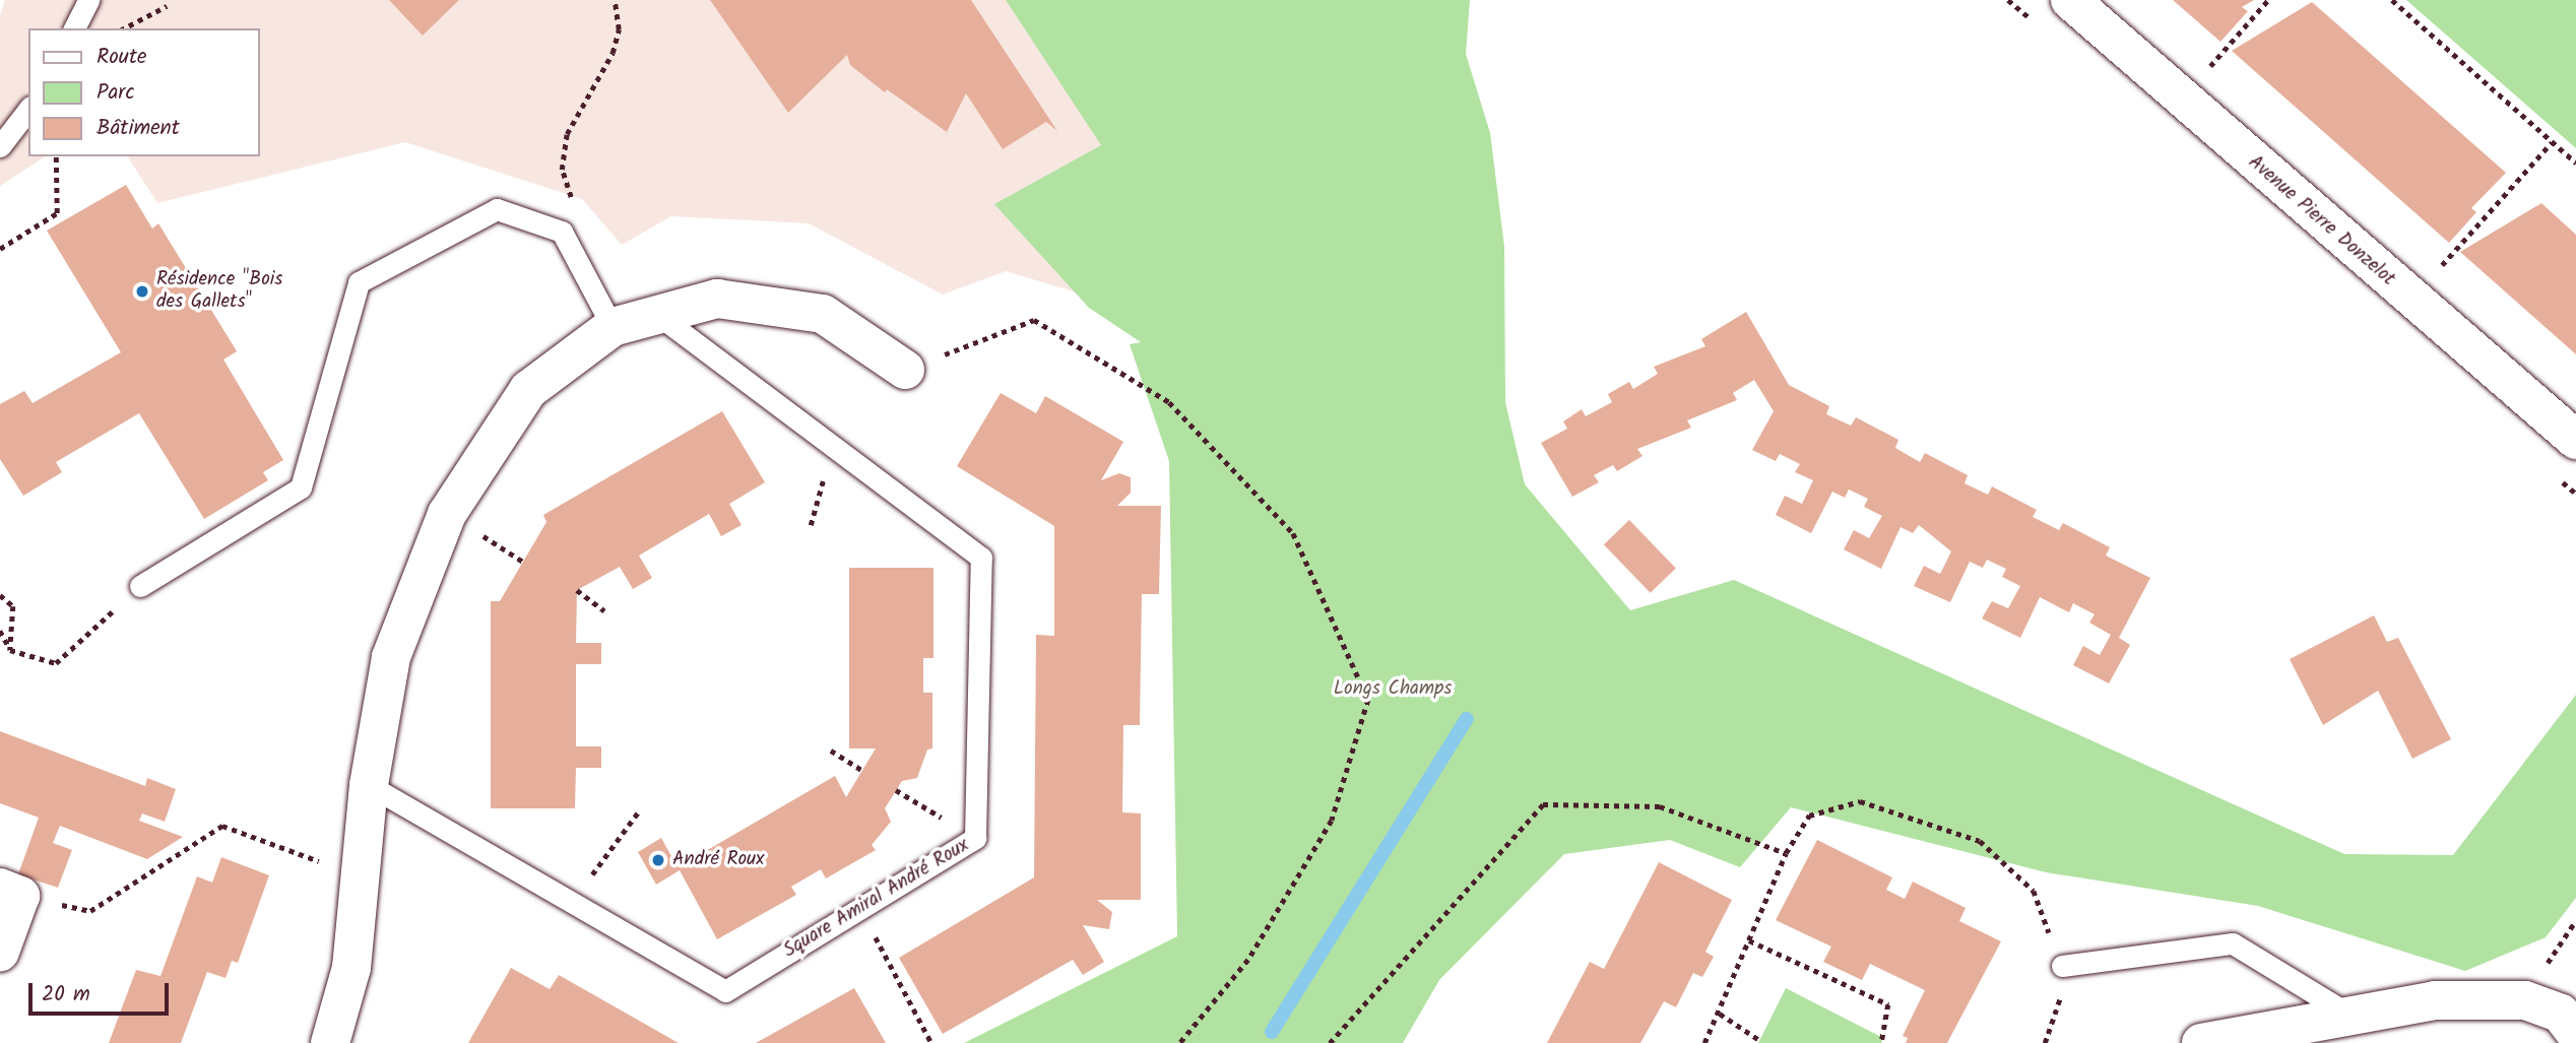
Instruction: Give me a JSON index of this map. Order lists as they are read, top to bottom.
{
  "streets": {
    "street": ["Avenue Pierre Donzelot"],
    "lane": ["Square Amiral André Roux"]
  },
  "parks": ["Longs Champs"],
  "places": ["Résidence \"Bois des Gallets\"", "André Roux"],
  "legend": ["Route", "Parc", "Bâtiment"],
  "scale_bar": "20 m"
}
